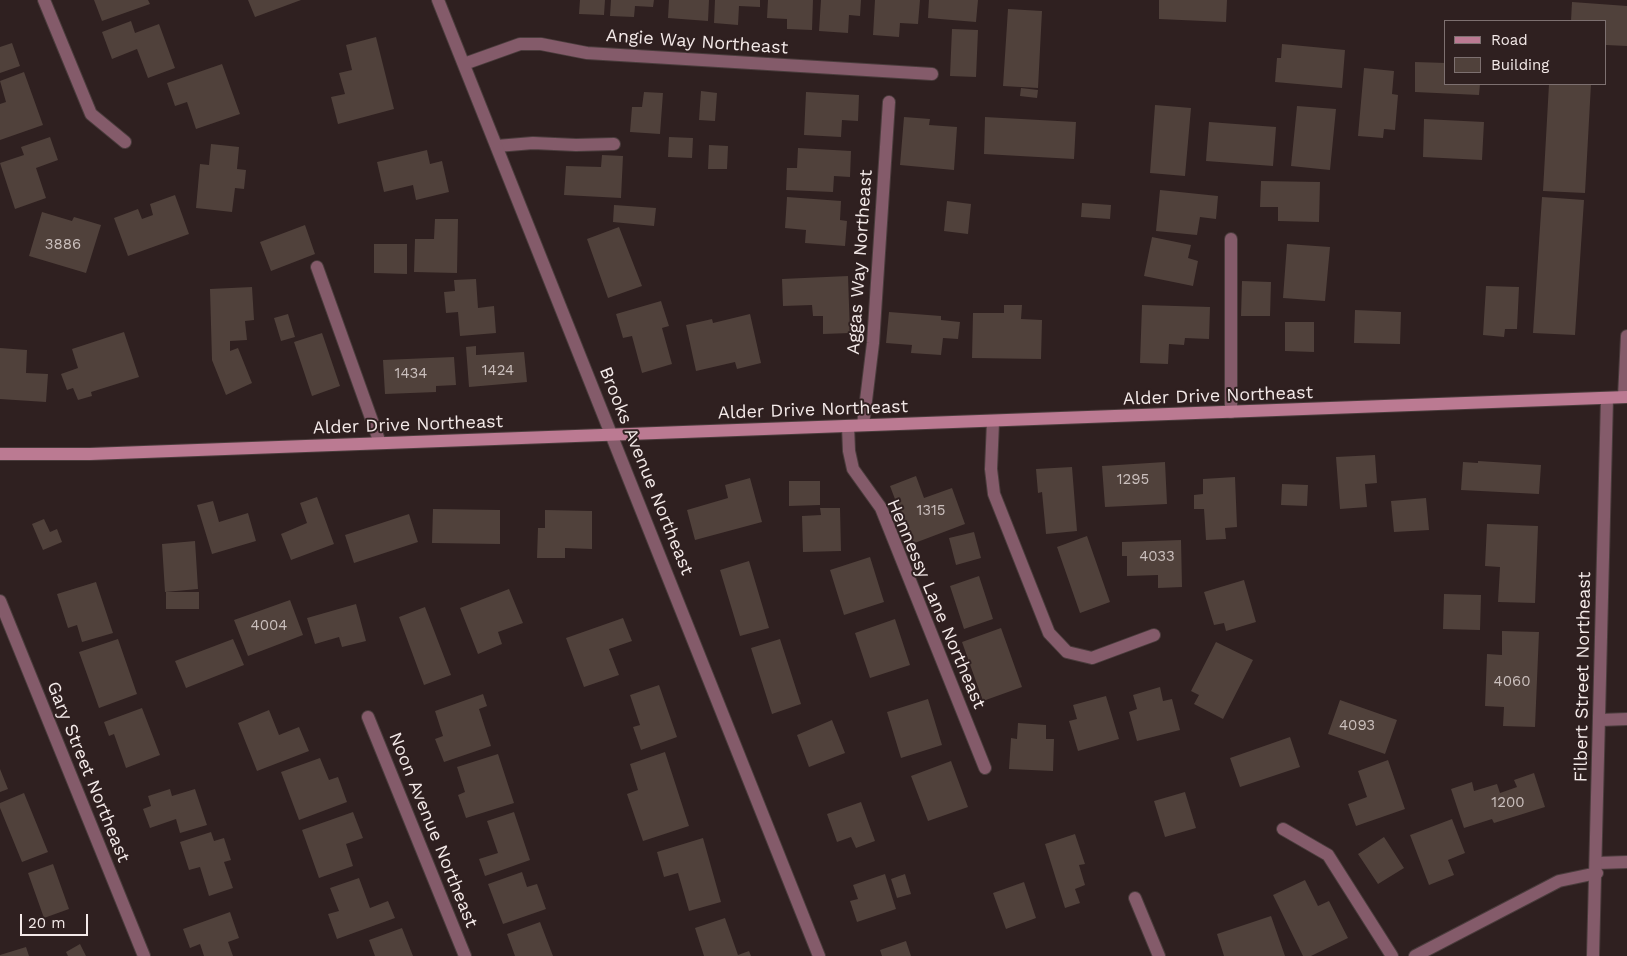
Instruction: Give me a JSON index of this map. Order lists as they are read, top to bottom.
{
  "streets": {
    "street": [
      "Angie Way Northeast",
      "Aggas Way Northeast",
      "Alder Drive Northeast",
      "Brooks Avenue Northeast",
      "Hennessy Lane Northeast",
      "Filbert Street Northeast",
      "Gary Street Northeast",
      "Noon Avenue Northeast"
    ]
  },
  "crossings": [
    ["Angie Way Northeast", "Brooks Avenue Northeast"],
    ["Aggas Way Northeast", "Alder Drive Northeast"],
    ["Alder Drive Northeast", "Brooks Avenue Northeast"],
    ["Alder Drive Northeast", "Hennessy Lane Northeast"],
    ["Alder Drive Northeast", "Filbert Street Northeast"]
  ],
  "house_numbers": [
    "3886",
    "1424",
    "1434",
    "1295",
    "1315",
    "4033",
    "4004",
    "4060",
    "4093",
    "1200"
  ],
  "legend": ["Road", "Building"],
  "scale_bar": "20 m"
}
